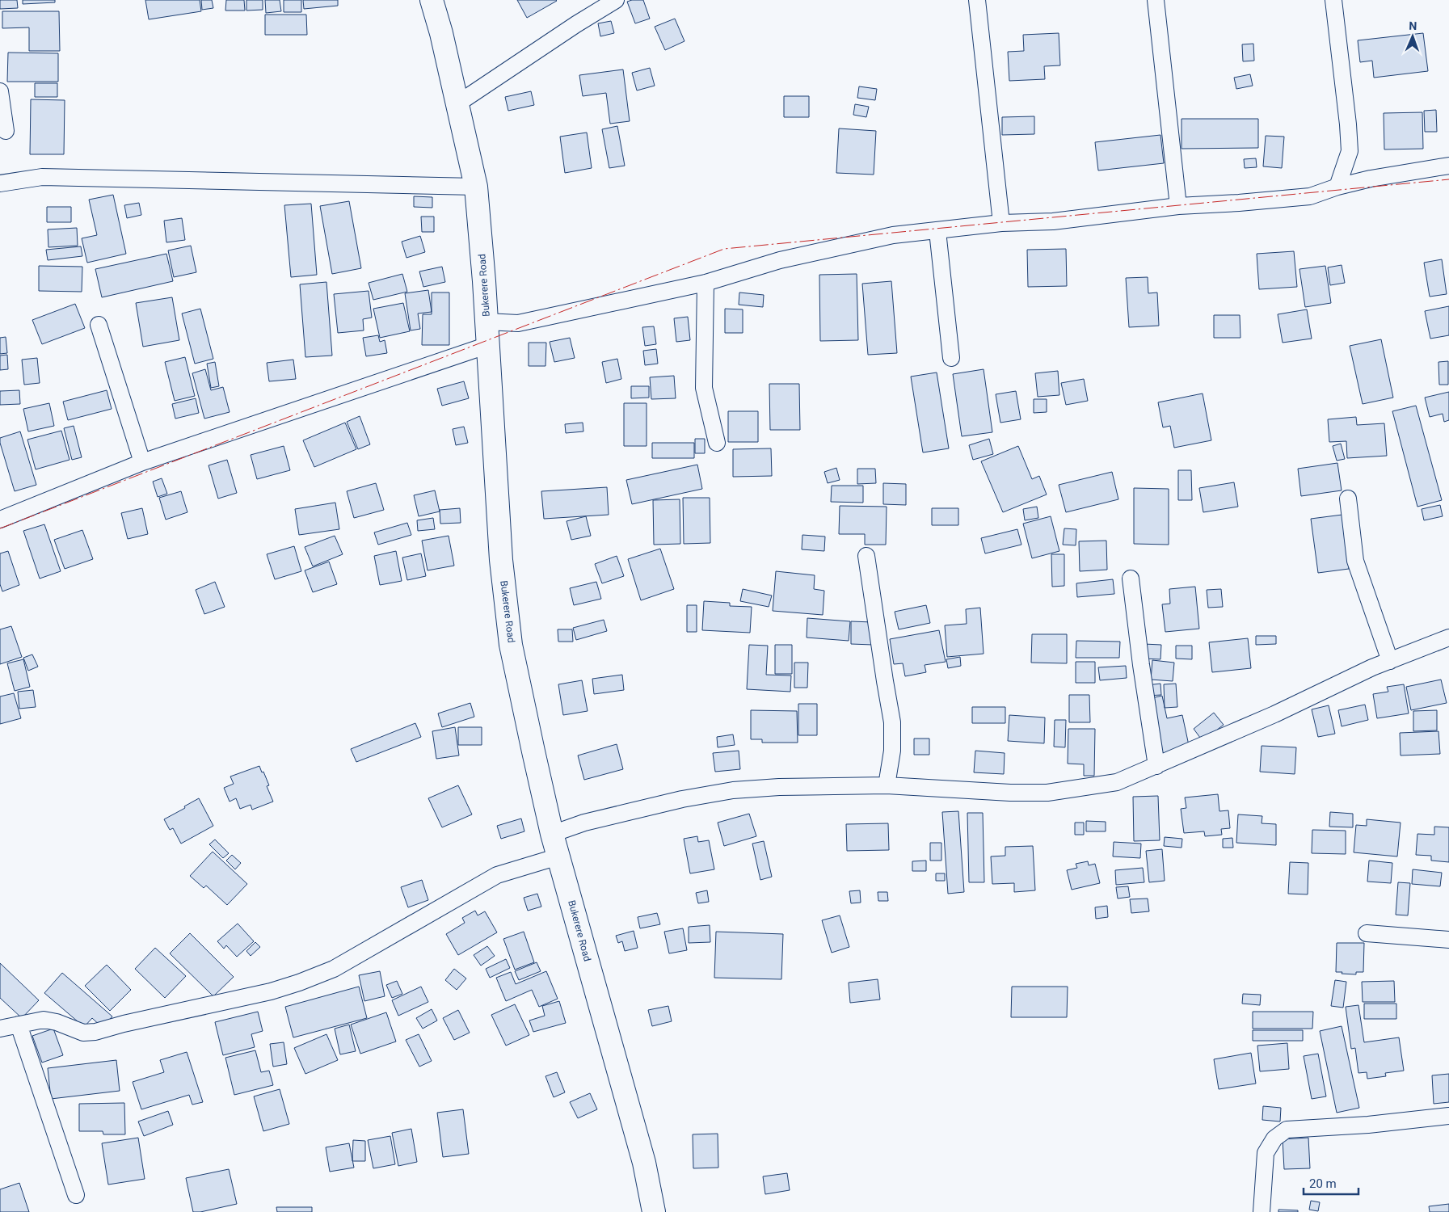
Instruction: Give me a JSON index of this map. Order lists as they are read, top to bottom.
{
  "streets": {
    "main road": ["Bukerere Road"]
  },
  "scale_bar": "20 m",
  "north": "top"
}
